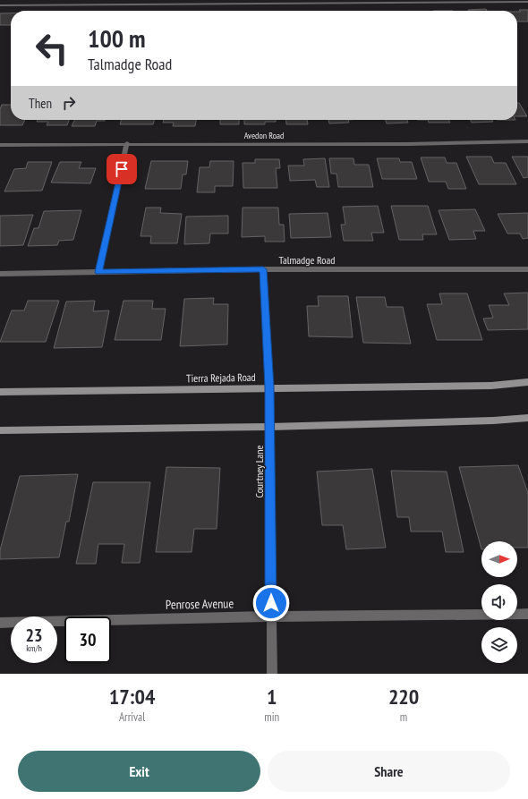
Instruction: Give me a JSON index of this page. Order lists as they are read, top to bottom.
{
  "streets": {
    "main road": ["Tierra Rejada Road"],
    "street": [
      "Avedon Road",
      "Talmadge Road",
      "Courtney Lane",
      "Penrose Avenue"
    ]
  },
  "crossings": [
    ["Talmadge Road", "Courtney Lane"],
    ["Tierra Rejada Road", "Courtney Lane"],
    ["Courtney Lane", "Penrose Avenue"]
  ],
  "north": "right",
  "page": {
    "turn": ["100 m", "Talmadge Road"],
    "then": "Then",
    "speed": "23 km/h",
    "limit": "30",
    "eta": [
      "17:04",
      "Arrival",
      "1",
      "min",
      "220",
      "m"
    ],
    "buttons": ["Exit", "Share"]
  }
}
